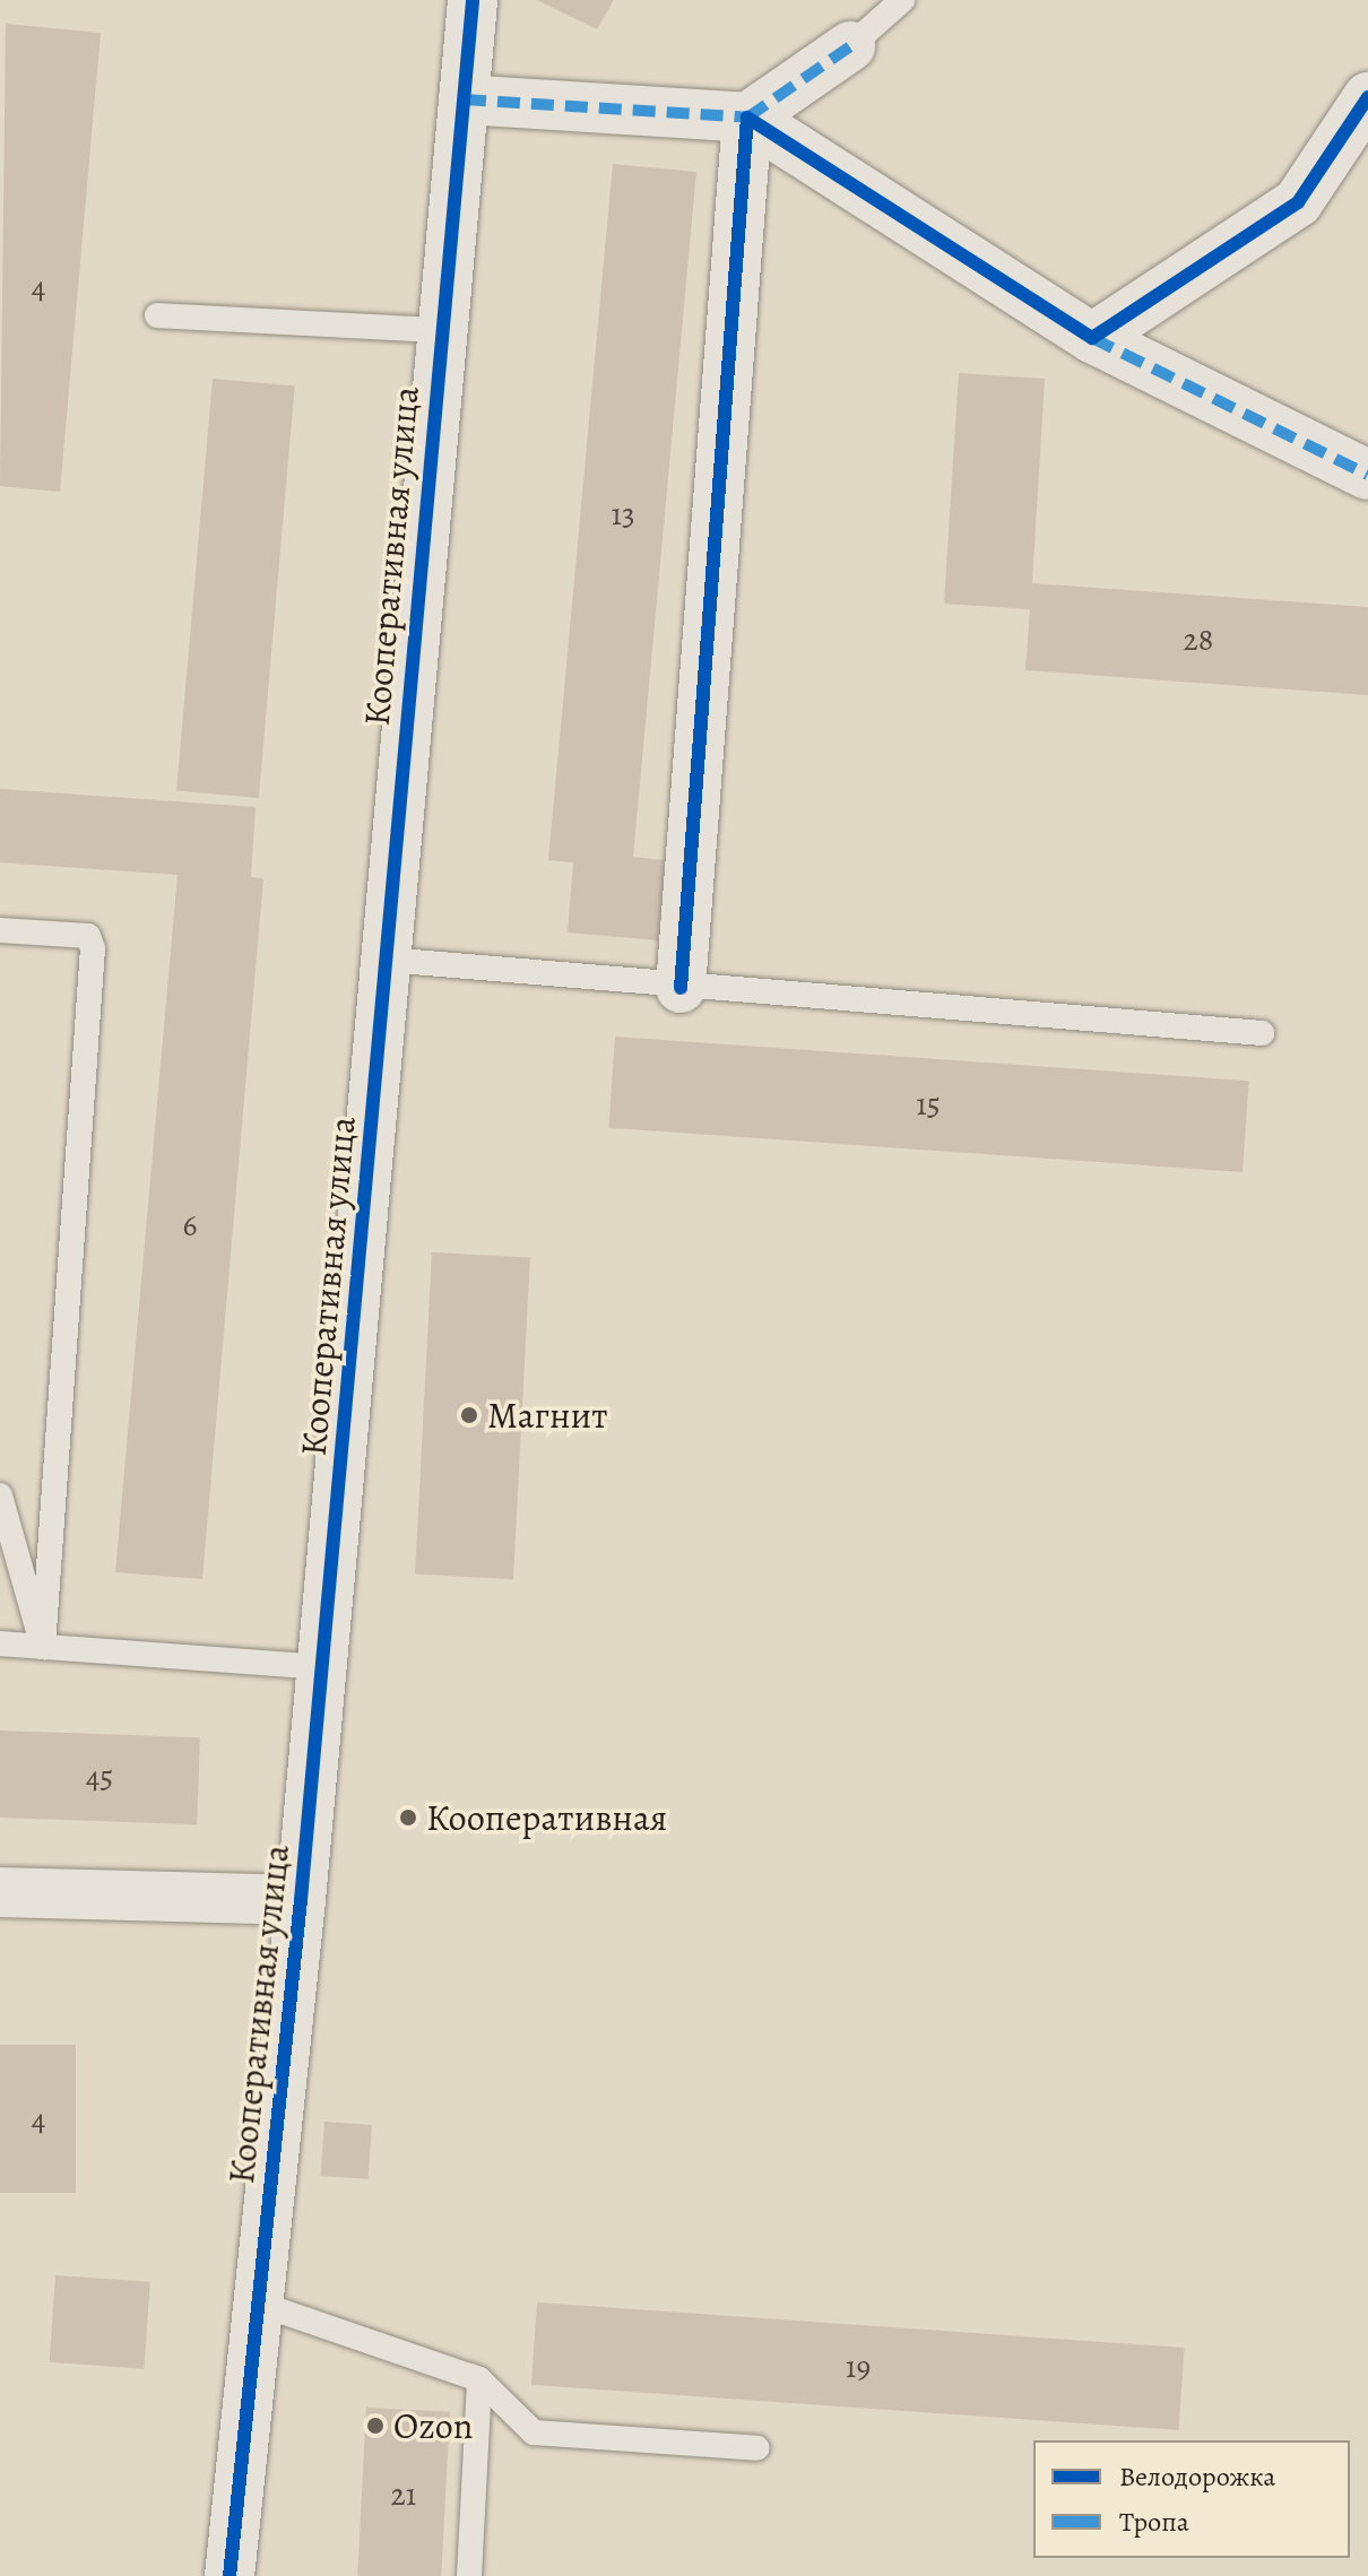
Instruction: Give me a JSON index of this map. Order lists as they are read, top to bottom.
{
  "streets": {
    "street": ["Кооперативная улица"]
  },
  "places": ["Магнит", "Кооперативная", "Ozon"],
  "house_numbers": [
    "4",
    "13",
    "28",
    "15",
    "6",
    "45",
    "4",
    "19",
    "21"
  ],
  "legend": ["Велодорожка", "Тропа"]
}
